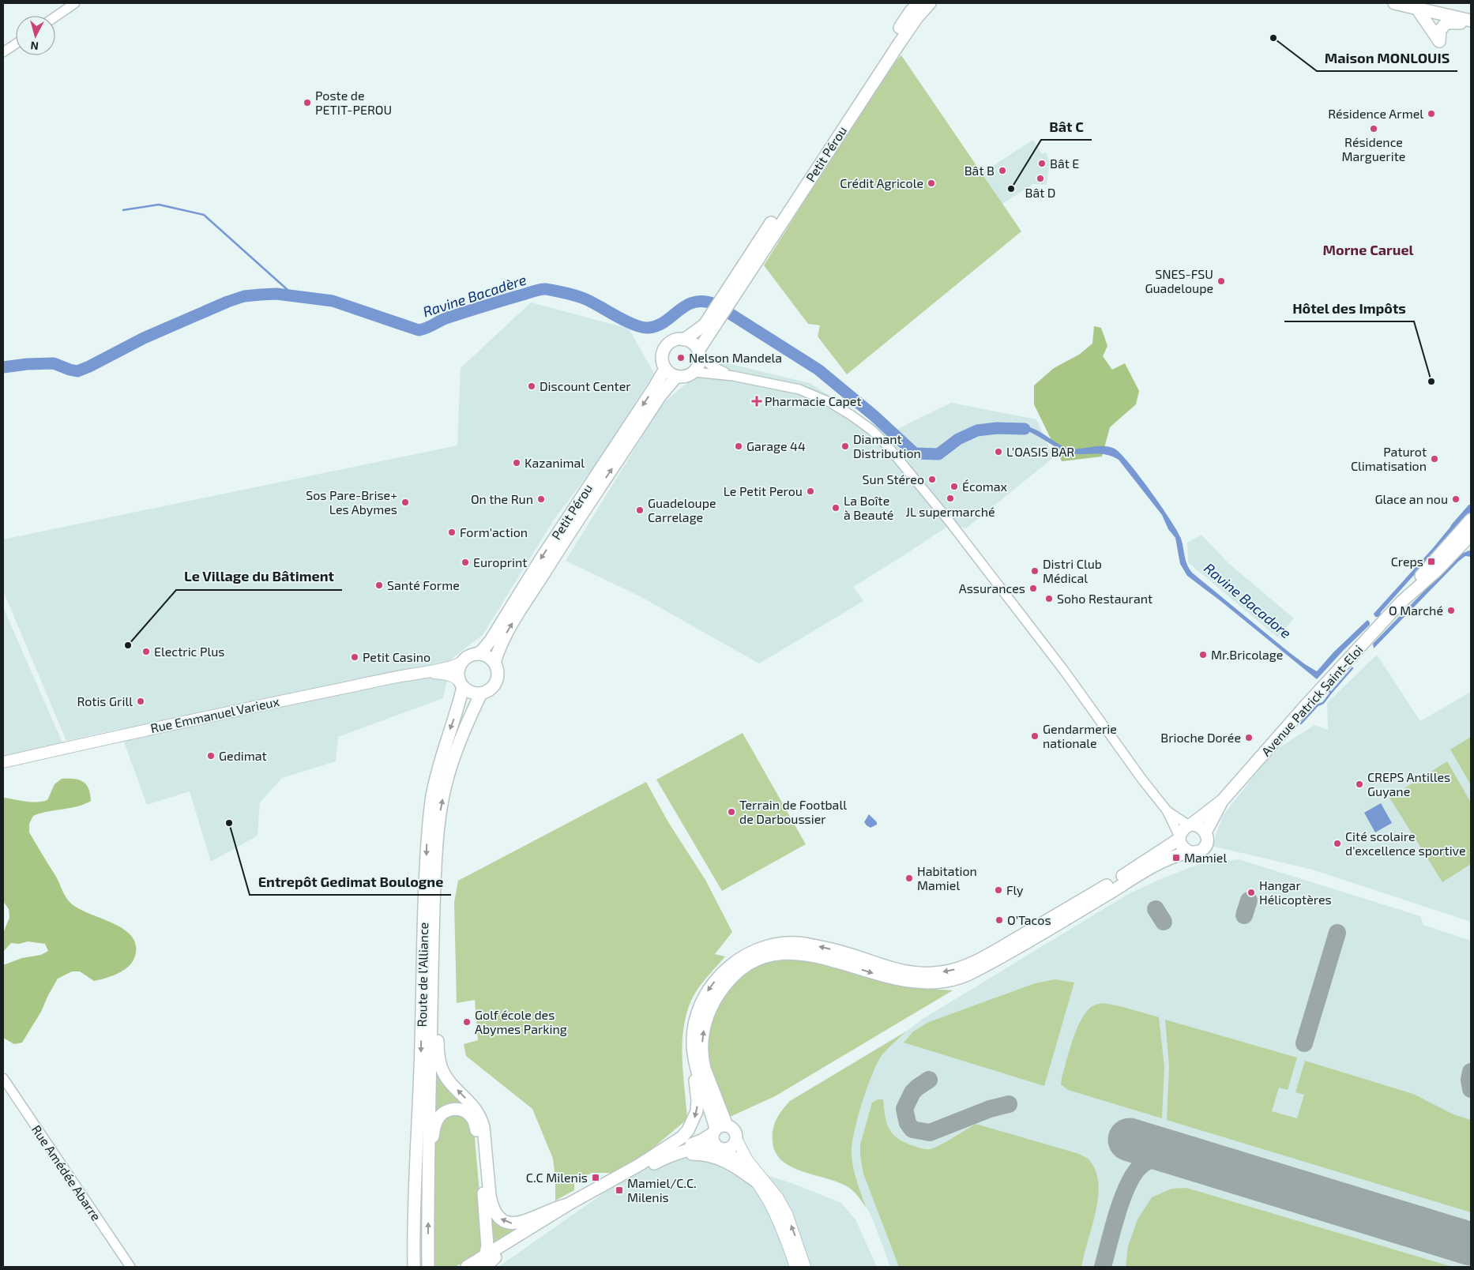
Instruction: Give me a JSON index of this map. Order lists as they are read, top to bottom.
{
  "streets": {
    "main road": [
      "Petit Pérou",
      "Avenue Patrick Saint-Eloi",
      "Rue Emmanuel Varieux",
      "Route de l'Alliance"
    ],
    "street": ["Rue Amédée Abarre"]
  },
  "crossings": [
    ["Petit Pérou", "Rue Emmanuel Varieux"],
    ["Petit Pérou", "Route de l'Alliance"],
    ["Rue Emmanuel Varieux", "Route de l'Alliance"]
  ],
  "districts": ["Morne Caruel"],
  "water": ["Ravine Bacadère", "Ravine Bacadore"],
  "places": {
    "other": [
      "Maison MONLOUIS",
      "Poste de PETIT-PEROU",
      "Résidence Armel",
      "Résidence Marguerite",
      "Bât E",
      "Bât B",
      "Bât D",
      "Crédit Agricole",
      "Bât C",
      "SNES-FSU Guadeloupe",
      "Nelson Mandela",
      "Hôtel des Impôts",
      "Discount Center",
      "Garage 44",
      "Diamant Distribution",
      "L'OASIS BAR",
      "Paturot Climatisation",
      "Kazanimal",
      "Sun Stéreo",
      "Écomax",
      "Le Petit Perou",
      "JL supermarché",
      "On the Run",
      "Glace an nou",
      "Sos Pare-Brise+ Les Abymes",
      "La Boîte à Beauté",
      "Guadeloupe Carrelage",
      "Form'action",
      "Europrint",
      "Distri Club Médical",
      "Santé Forme",
      "Assurances",
      "Soho Restaurant",
      "O Marché",
      "Le Village du Bâtiment",
      "Electric Plus",
      "Mr.Bricolage",
      "Petit Casino",
      "Rotis Grill",
      "Gendarmerie nationale",
      "Brioche Dorée",
      "Gedimat",
      "CREPS Antilles Guyane",
      "Terrain de Football de Darboussier",
      "Entrepôt Gedimat Boulogne",
      "Cité scolaire d'excellence sportive",
      "Habitation Mamiel",
      "Fly",
      "Hangar Hélicoptères",
      "O'Tacos",
      "Golf école des Abymes Parking"
    ],
    "health": ["Pharmacie Capet"],
    "transit": [
      "Creps",
      "Mamiel",
      "C.C Milenis",
      "Mamiel/C.C. Milenis"
    ]
  },
  "north": "bottom"
}
